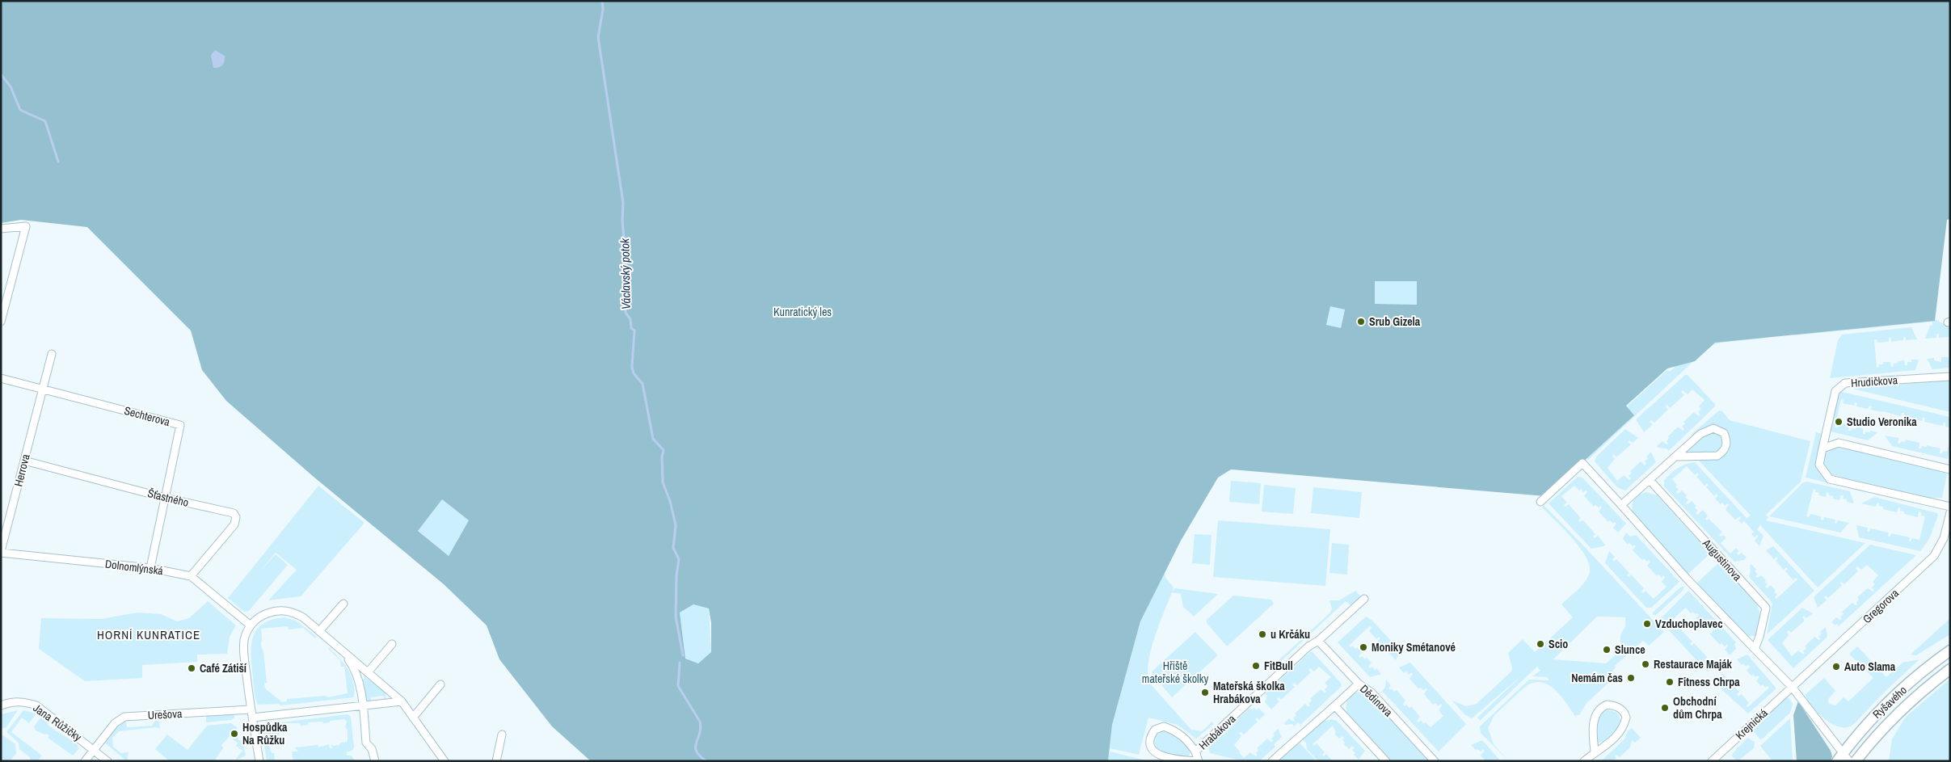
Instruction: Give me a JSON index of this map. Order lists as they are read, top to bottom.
{
  "streets": {
    "main road": ["Ryšavého"],
    "street": [
      "Hrudičkova",
      "Sechterova",
      "Herrova",
      "Šťastného",
      "Augustinova",
      "Dolnomlýnská",
      "Gregorova",
      "Dědinova",
      "Urešova",
      "Jana Růžičky",
      "Krejnická",
      "Hrabákova"
    ]
  },
  "crossings": [
    ["Sechterova", "Herrova"],
    ["Sechterova", "Šťastného"],
    ["Sechterova", "Dolnomlýnská"],
    ["Herrova", "Šťastného"],
    ["Herrova", "Dolnomlýnská"],
    ["Šťastného", "Dolnomlýnská"],
    ["Gregorova", "Krejnická"],
    ["Dědinova", "Hrabákova"],
    ["Urešova", "Jana Růžičky"]
  ],
  "districts": ["HORNÍ KUNRATICE"],
  "water": ["Václavský potok"],
  "parks": ["Kunratický les", "Hřiště mateřské školky"],
  "places": [
    "Srub Gizela",
    "Studio Veronika",
    "Vzduchoplavec",
    "u Krčáku",
    "Scio",
    "Moniky Smétanové",
    "Slunce",
    "Restaurace Maják",
    "FitBull",
    "Auto Slama",
    "Café Zátiší",
    "Nemám čas",
    "Fitness Chrpa",
    "Mateřská školka Hrabákova",
    "Obchodní dům Chrpa",
    "Hospůdka Na Růžku"
  ]
}
